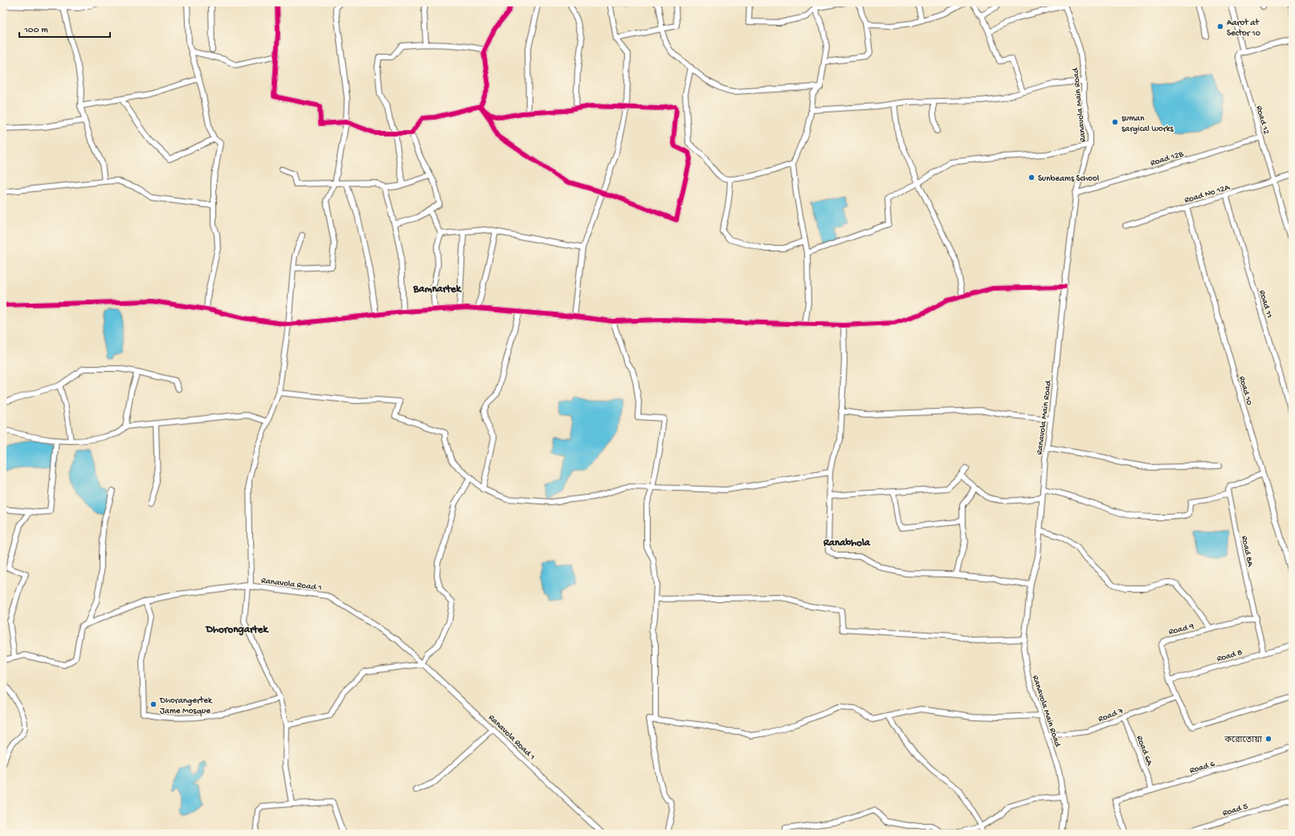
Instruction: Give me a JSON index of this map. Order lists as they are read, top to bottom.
{
  "streets": {
    "street": [
      "Ranavola Main Road",
      "Road 12",
      "Road 12B",
      "Road No 12A",
      "Road 11",
      "Road 10",
      "Road 8A",
      "Ranavola Road 1",
      "Road 9",
      "Road 8",
      "Road 7",
      "Road 6A",
      "Road 6",
      "Road 5"
    ]
  },
  "crossings": [
    ["Ranavola Main Road", "Road 12B"],
    ["Ranavola Main Road", "Road 7"],
    ["Road 12", "Road 12B"],
    ["Road 12", "Road No 12A"],
    ["Road No 12A", "Road 11"],
    ["Road No 12A", "Road 10"],
    ["Road 8A", "Road 9"],
    ["Road 8A", "Road 8"],
    ["Road 9", "Road 8"],
    ["Road 9", "Road 7"],
    ["Road 7", "Road 6A"],
    ["Road 6A", "Road 6"]
  ],
  "districts": ["Bamnartek", "Ranabhola", "Dhorongartek"],
  "places": [
    "Aarot at Sector 10",
    "suman sargical works",
    "Sunbeams School",
    "Dhorangertek Jame Mosque",
    "করোতোয়া"
  ],
  "scale_bar": "100 m"
}
